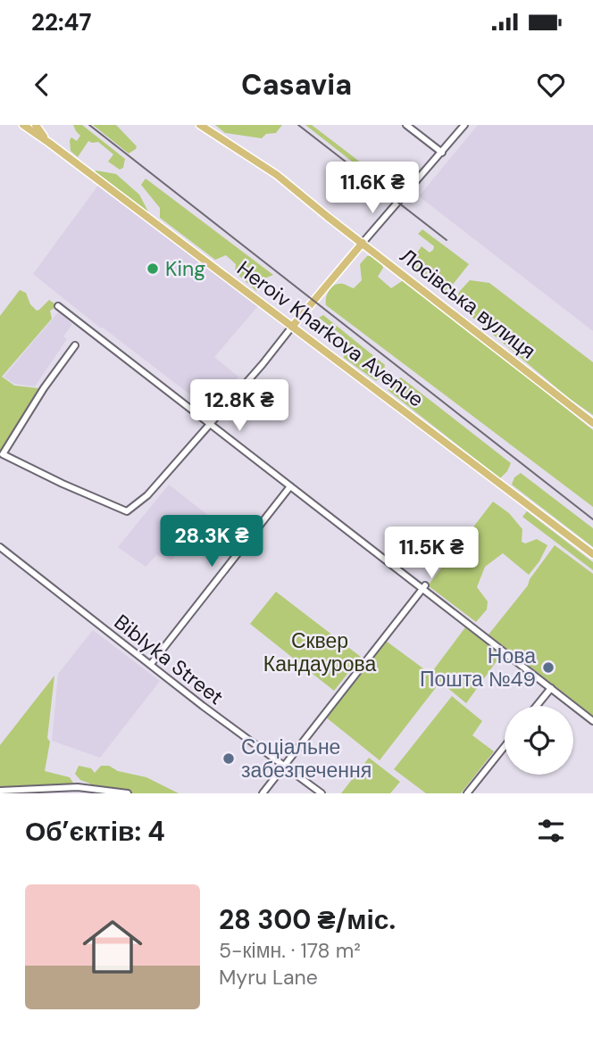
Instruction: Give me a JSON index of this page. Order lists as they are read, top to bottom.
{
  "streets": {
    "main road": ["Лосівська вулиця", "Heroiv Kharkova Avenue"],
    "street": ["Biblyka Street"]
  },
  "parks": ["Сквер Кандаурова"],
  "places": ["King", "Нова Пошта №49", "Соціальне забезпечення"],
  "page": {
    "status": "22:47",
    "header": "Casavia",
    "price": [
      "11.6K ₴",
      "12.8K ₴",
      "28.3K ₴",
      "11.5K ₴"
    ],
    "heading": "Об’єктів: 4",
    "list": [
      {
        "name": "28 300 ₴/міс.",
        "note": "5-кімн. · 178 m² · Myru Lane"
      }
    ]
  }
}
